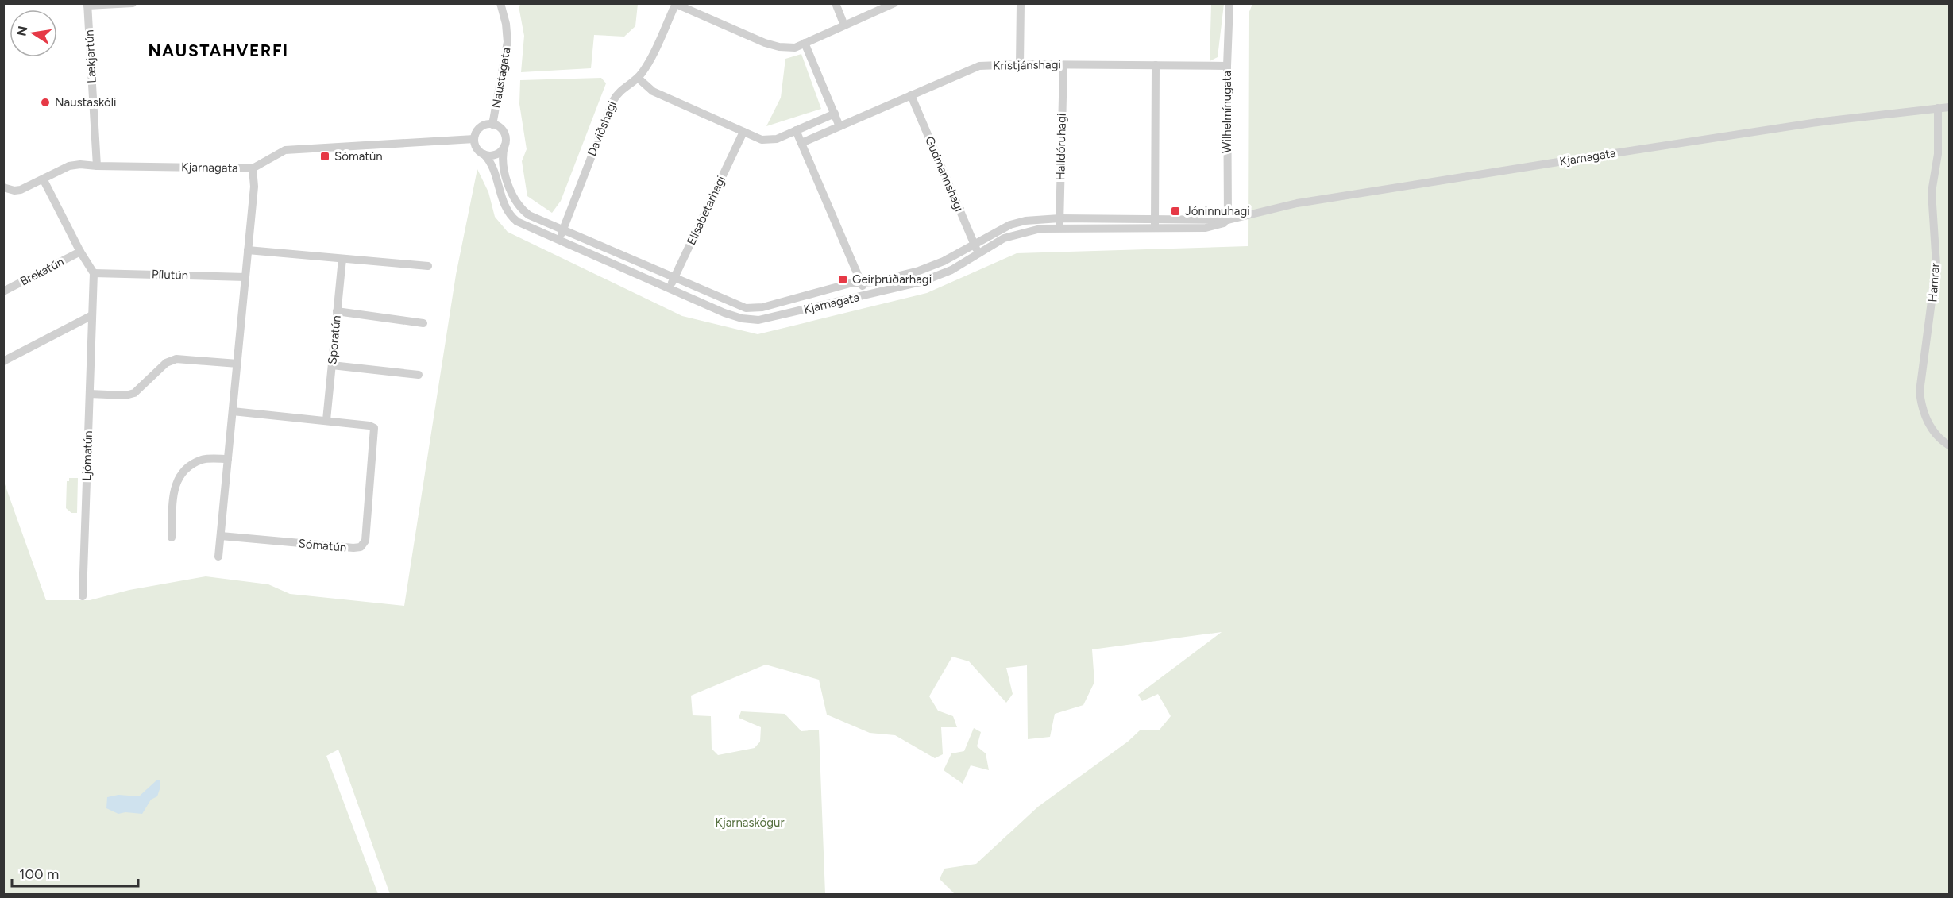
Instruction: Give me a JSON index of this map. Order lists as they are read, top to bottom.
{
  "streets": {
    "street": [
      "Lækjartún",
      "Kristjánshagi",
      "Naustagata",
      "Wilhelmínugata",
      "Daviðshagi",
      "Halldóruhagi",
      "Kjarnagata",
      "Gudmannshagi",
      "Elísabetarhagi",
      "Brekatún",
      "Pílutún",
      "Hamrar",
      "Sporatún",
      "Ljómatún",
      "Sómatún"
    ]
  },
  "crossings": [
    ["Lækjartún", "Kjarnagata"],
    ["Kristjánshagi", "Wilhelmínugata"],
    ["Kristjánshagi", "Halldóruhagi"],
    ["Kristjánshagi", "Gudmannshagi"],
    ["Naustagata", "Kjarnagata"],
    ["Wilhelmínugata", "Kjarnagata"],
    ["Daviðshagi", "Kjarnagata"],
    ["Halldóruhagi", "Kjarnagata"],
    ["Kjarnagata", "Gudmannshagi"],
    ["Kjarnagata", "Elísabetarhagi"],
    ["Kjarnagata", "Hamrar"],
    ["Pílutún", "Ljómatún"],
    ["Sporatún", "Sómatún"]
  ],
  "districts": ["NAUSTAHVERFI"],
  "parks": ["Kjarnaskógur"],
  "places": {
    "other": ["Naustaskóli"],
    "transit": ["Sómatún", "Jóninnuhagi", "Geirþrúðarhagi"]
  },
  "scale_bar": "100 m",
  "north": "left"
}
